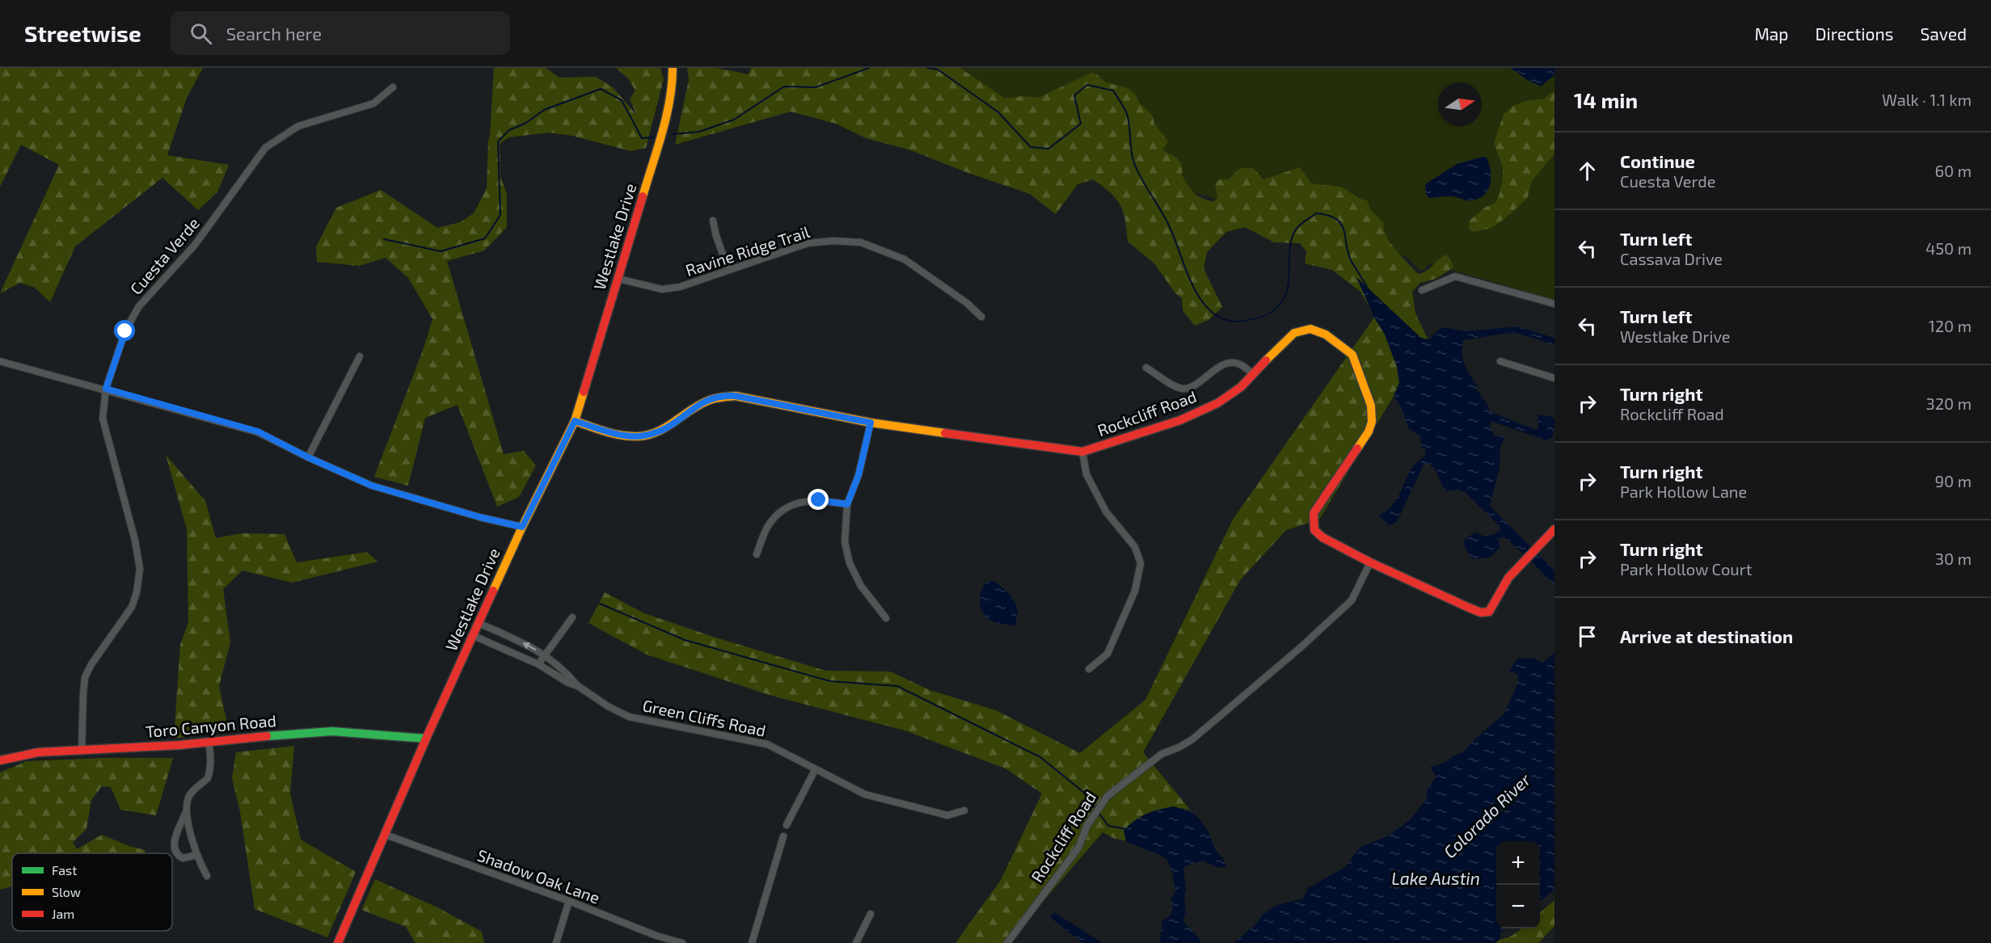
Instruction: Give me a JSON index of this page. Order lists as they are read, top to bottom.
{
  "streets": {
    "street": [
      "Westlake Drive",
      "Ravine Ridge Trail",
      "Cuesta Verde",
      "Rockcliff Road",
      "Green Cliffs Road",
      "Toro Canyon Road",
      "Shadow Oak Lane"
    ]
  },
  "crossings": [
    ["Westlake Drive", "Ravine Ridge Trail"],
    ["Westlake Drive", "Rockcliff Road"],
    ["Westlake Drive", "Green Cliffs Road"],
    ["Westlake Drive", "Toro Canyon Road"],
    ["Westlake Drive", "Shadow Oak Lane"],
    ["Cuesta Verde", "Toro Canyon Road"]
  ],
  "water": ["Colorado River", "Lake Austin"],
  "legend": ["Fast", "Slow", "Jam"],
  "north": "right",
  "page": {
    "header": "Streetwise",
    "search": "Search here",
    "nav": ["Map", "Directions", "Saved"],
    "heading": ["14 min", "Walk · 1.1 km"],
    "list": [
      ["Continue", "Cuesta Verde", "60 m"],
      ["Turn left", "Cassava Drive", "450 m"],
      ["Turn left", "Westlake Drive", "120 m"],
      ["Turn right", "Rockcliff Road", "320 m"],
      ["Turn right", "Park Hollow Lane", "90 m"],
      ["Turn right", "Park Hollow Court", "30 m"],
      "Arrive at destination"
    ],
    "map_buttons": ["+", "−"]
  }
}
